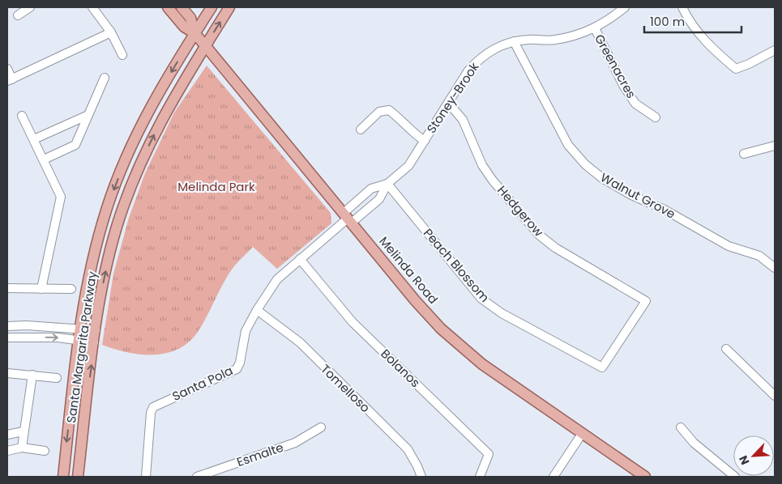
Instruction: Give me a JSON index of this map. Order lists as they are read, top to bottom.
{
  "streets": {
    "main road": ["Melinda Road", "Santa Margarita Parkway"],
    "street": [
      "Greenacres",
      "Stoney-Brook",
      "Walnut Grove",
      "Hedgerow",
      "Peach Blossom",
      "Bolanos",
      "Santa Pola",
      "Tomelloso",
      "Esmalte"
    ]
  },
  "crossings": [
    ["Greenacres", "Stoney-Brook"],
    ["Stoney-Brook", "Walnut Grove"],
    ["Stoney-Brook", "Hedgerow"],
    ["Stoney-Brook", "Peach Blossom"],
    ["Stoney-Brook", "Melinda Road"],
    ["Stoney-Brook", "Santa Pola"],
    ["Hedgerow", "Peach Blossom"],
    ["Melinda Road", "Santa Margarita Parkway"],
    ["Melinda Road", "Santa Pola"],
    ["Bolanos", "Santa Pola"],
    ["Santa Pola", "Tomelloso"]
  ],
  "parks": ["Melinda Park"],
  "scale_bar": "100 m",
  "north": "bottom left"
}
